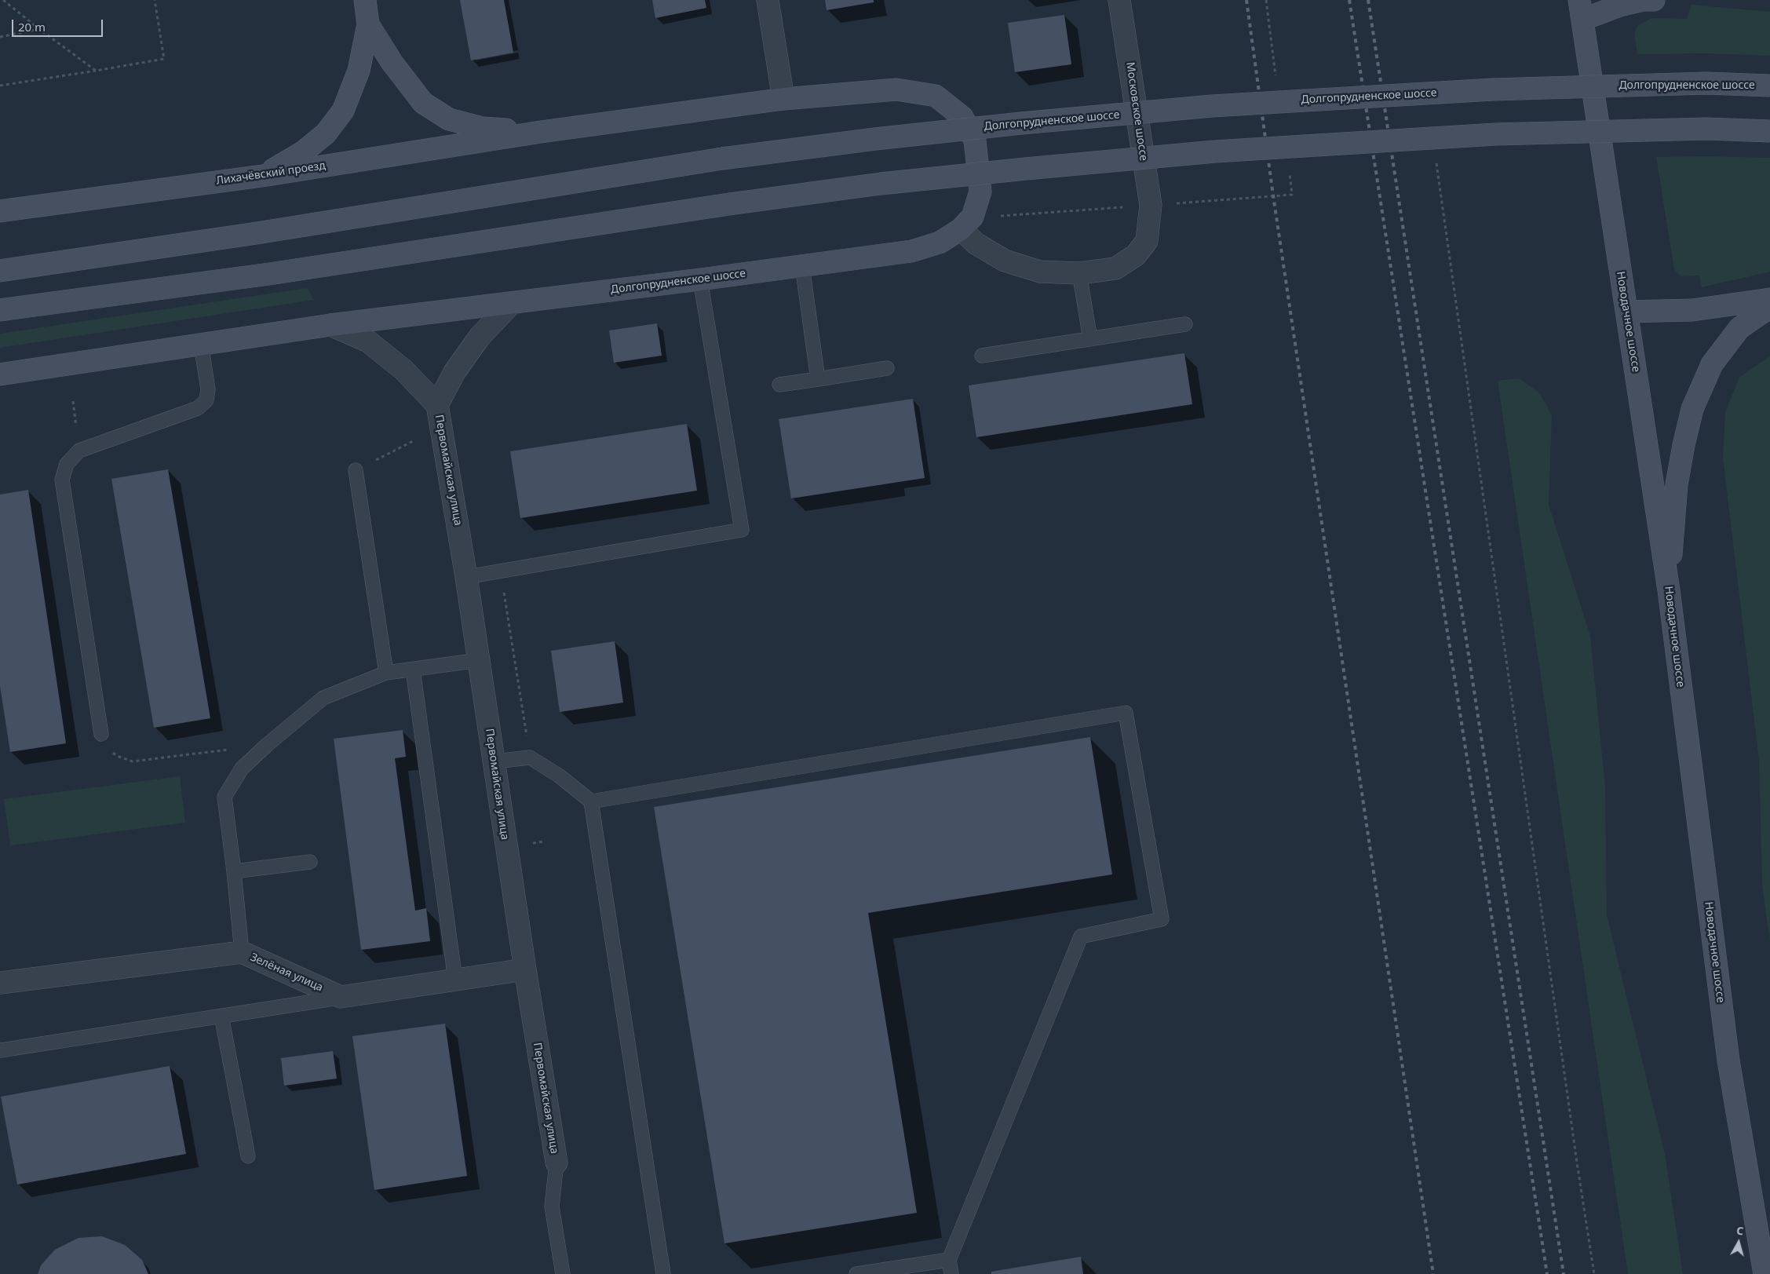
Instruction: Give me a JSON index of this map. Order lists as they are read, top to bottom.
{
  "streets": {
    "main road": ["Долгопрудненское шоссе", "Лихачёвский проезд", "Новодачное шоссе"],
    "street": ["Московское шоссе", "Первомайская улица", "Зелёная улица"]
  },
  "crossings": [
    ["Долгопрудненское шоссе", "Московское шоссе"],
    ["Долгопрудненское шоссе", "Лихачёвский проезд"],
    ["Долгопрудненское шоссе", "Первомайская улица"]
  ],
  "scale_bar": "20 m",
  "north": "top"
}
